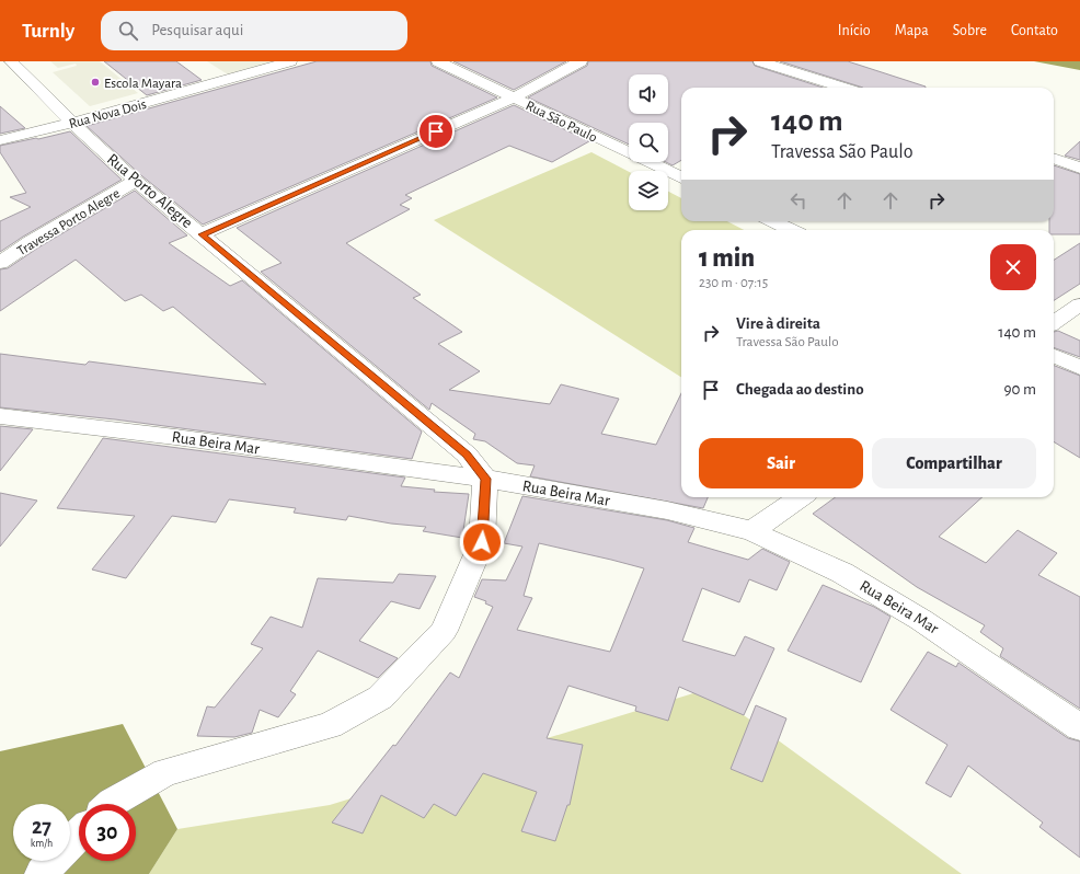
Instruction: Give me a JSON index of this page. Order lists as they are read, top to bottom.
{
  "streets": {
    "street": [
      "Rua Nova Dois",
      "Rua São Paulo",
      "Rua Porto Alegre",
      "Travessa Porto Alegre",
      "Rua Beira Mar"
    ]
  },
  "crossings": [
    ["Rua Nova Dois", "Rua Porto Alegre"],
    ["Rua Porto Alegre", "Travessa Porto Alegre"],
    ["Rua Porto Alegre", "Rua Beira Mar"]
  ],
  "places": ["Escola Mayara"],
  "page": {
    "header": "Turnly",
    "search": "Pesquisar aqui",
    "nav": [
      "Início",
      "Mapa",
      "Sobre",
      "Contato"
    ],
    "turn": ["140 m", "Travessa São Paulo"],
    "heading": ["1 min", "230 m · 07:15"],
    "list": [
      {
        "name": "Vire à direita",
        "note": "Travessa São Paulo",
        "value": "140 m"
      },
      {
        "name": "Chegada ao destino",
        "value": "90 m"
      }
    ],
    "buttons": ["Sair", "Compartilhar"],
    "speed": "27 km/h",
    "limit": "30"
  }
}
